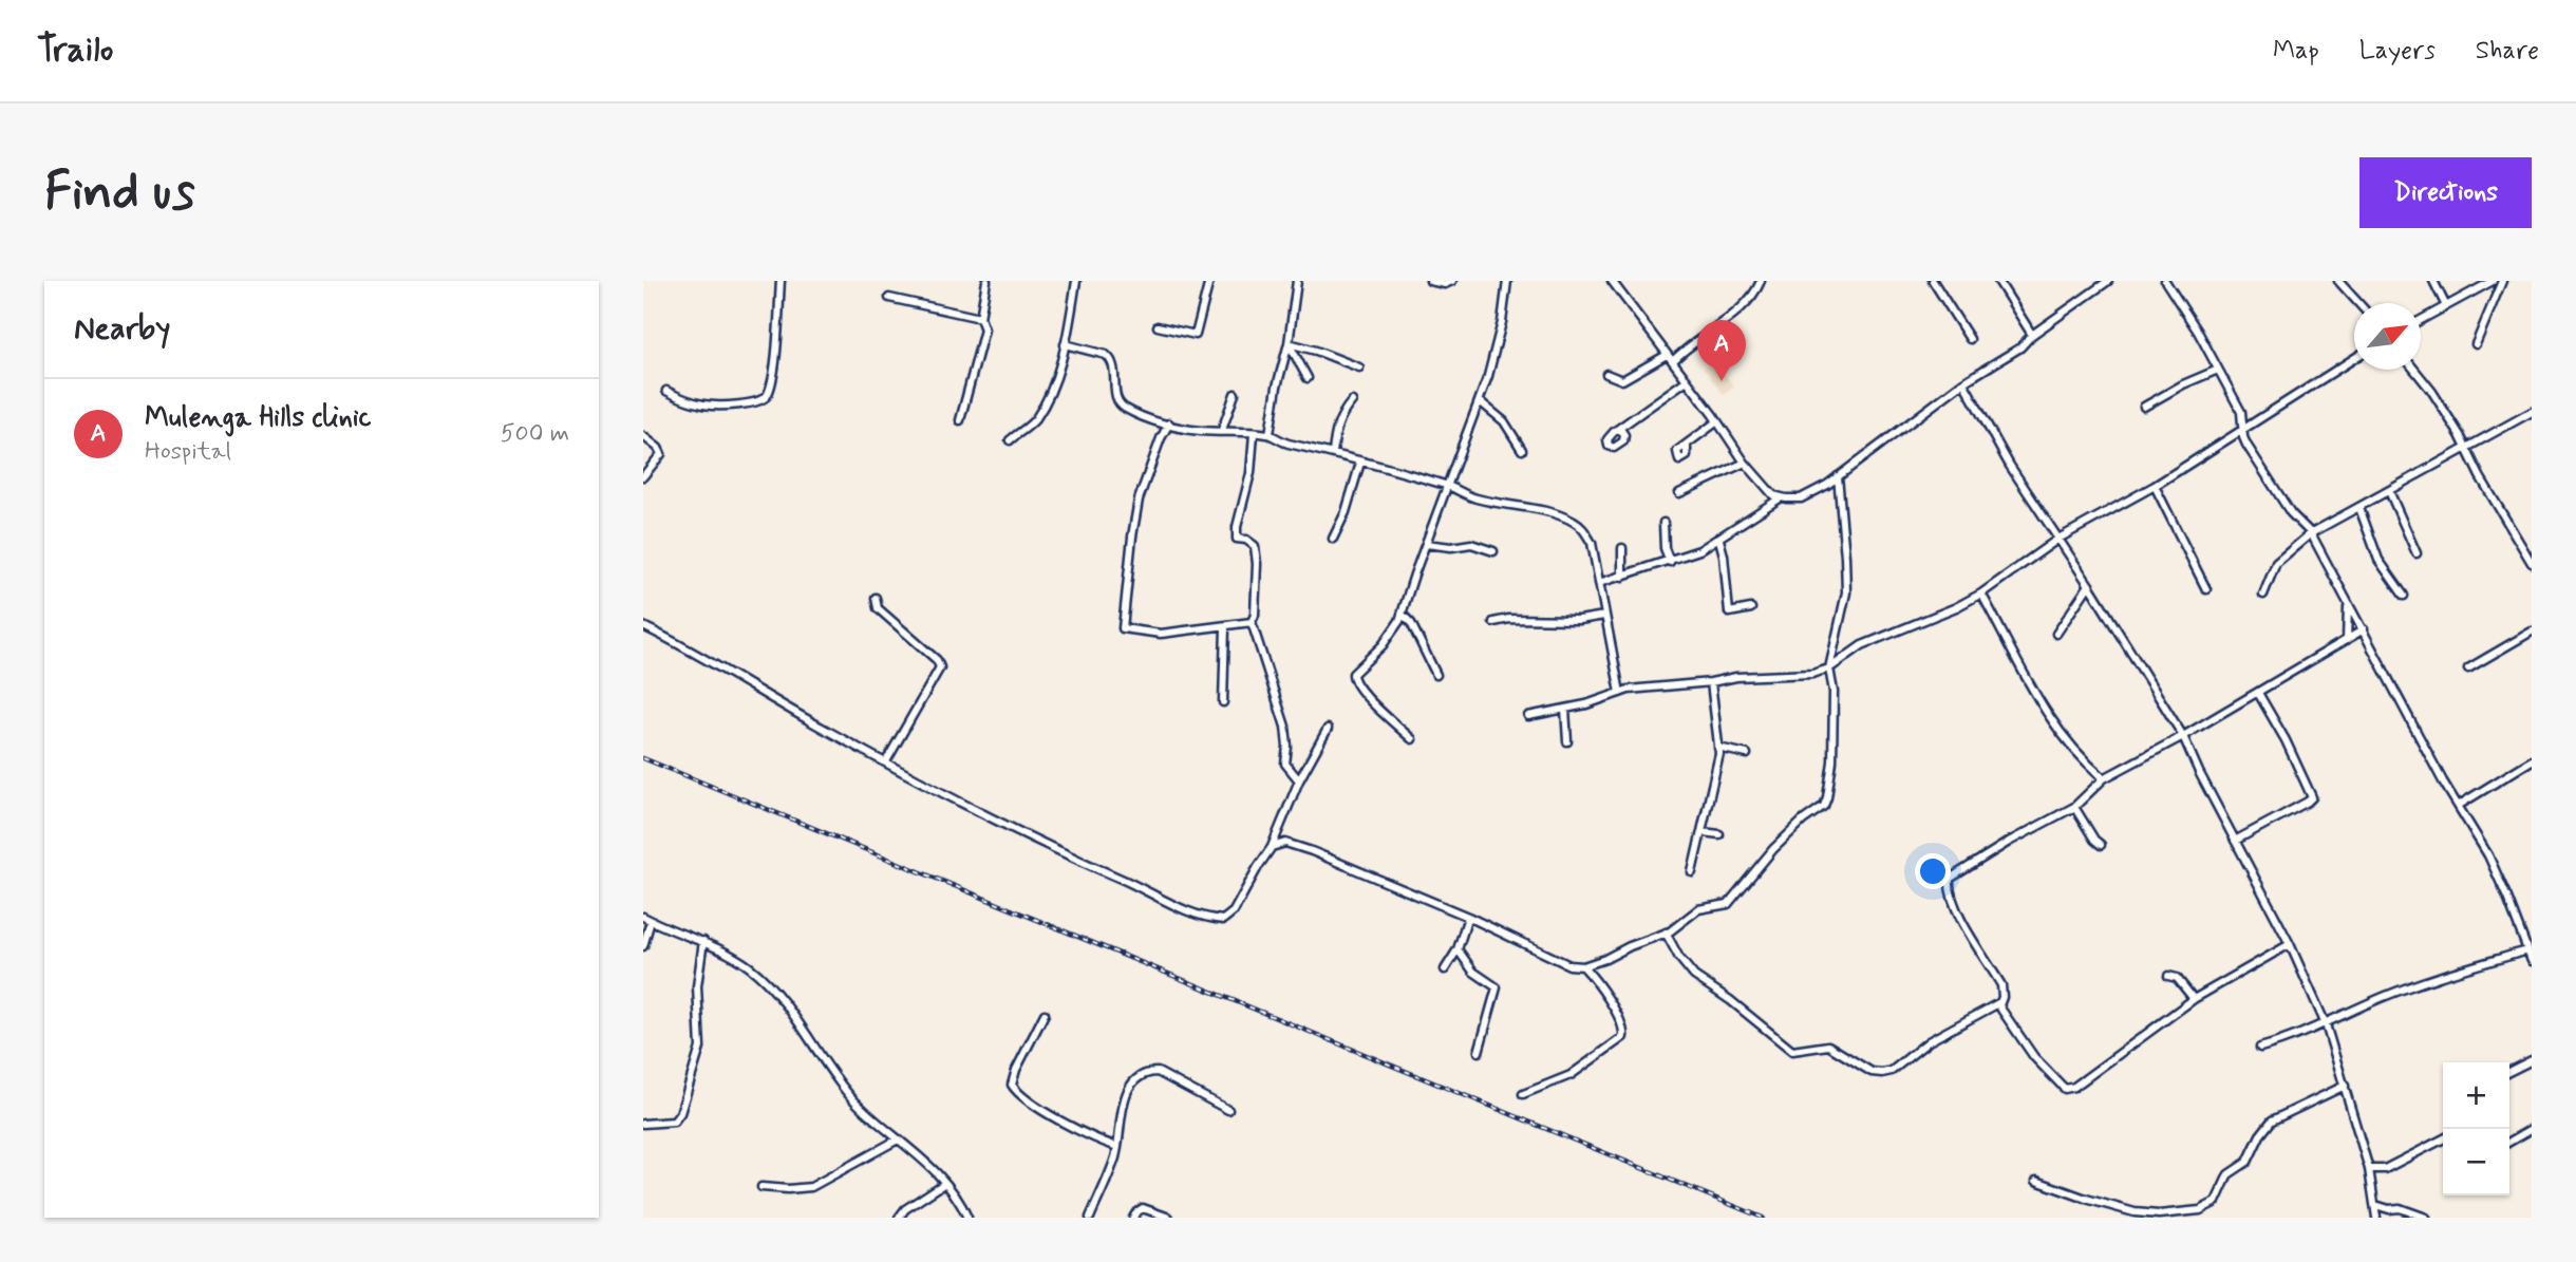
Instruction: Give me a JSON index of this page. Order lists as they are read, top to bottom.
{
  "north": "top right",
  "page": {
    "header": "Trailo",
    "nav": ["Map", "Layers", "Share"],
    "buttons": "Directions",
    "title": "Find us",
    "heading": "Nearby",
    "pins": "A",
    "list": [
      {
        "mark": "A",
        "name": "Mulenga Hills clinic",
        "note": "Hospital",
        "value": "500 m"
      }
    ],
    "map_buttons": ["+", "−"]
  }
}
